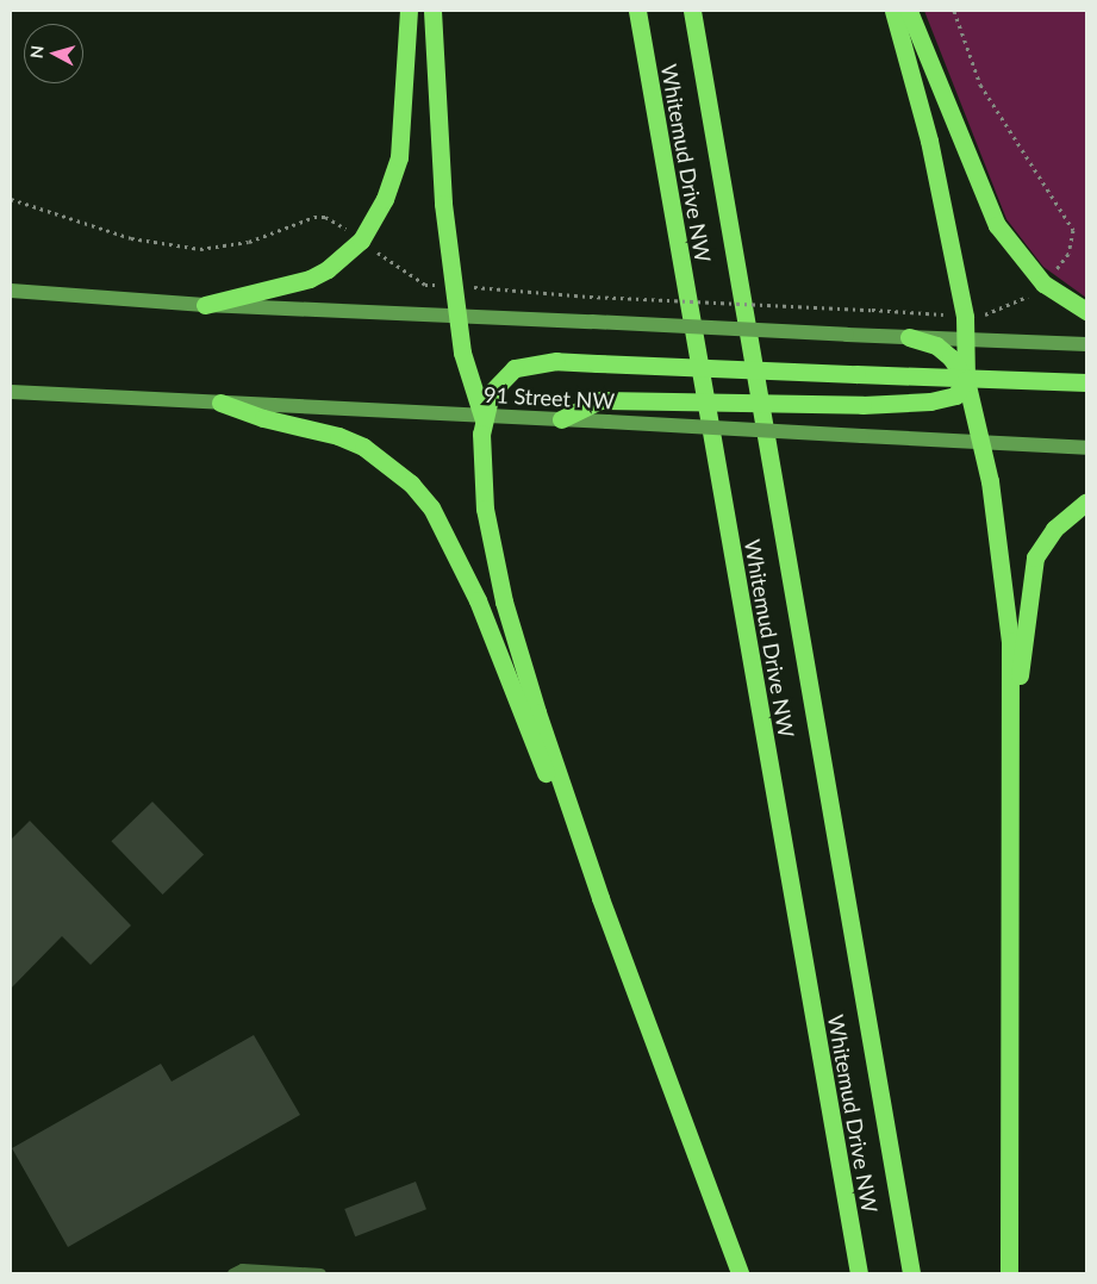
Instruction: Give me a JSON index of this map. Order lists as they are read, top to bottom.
{
  "streets": {
    "highway": ["Whitemud Drive NW"],
    "main road": ["91 Street NW"]
  },
  "north": "left"
}
